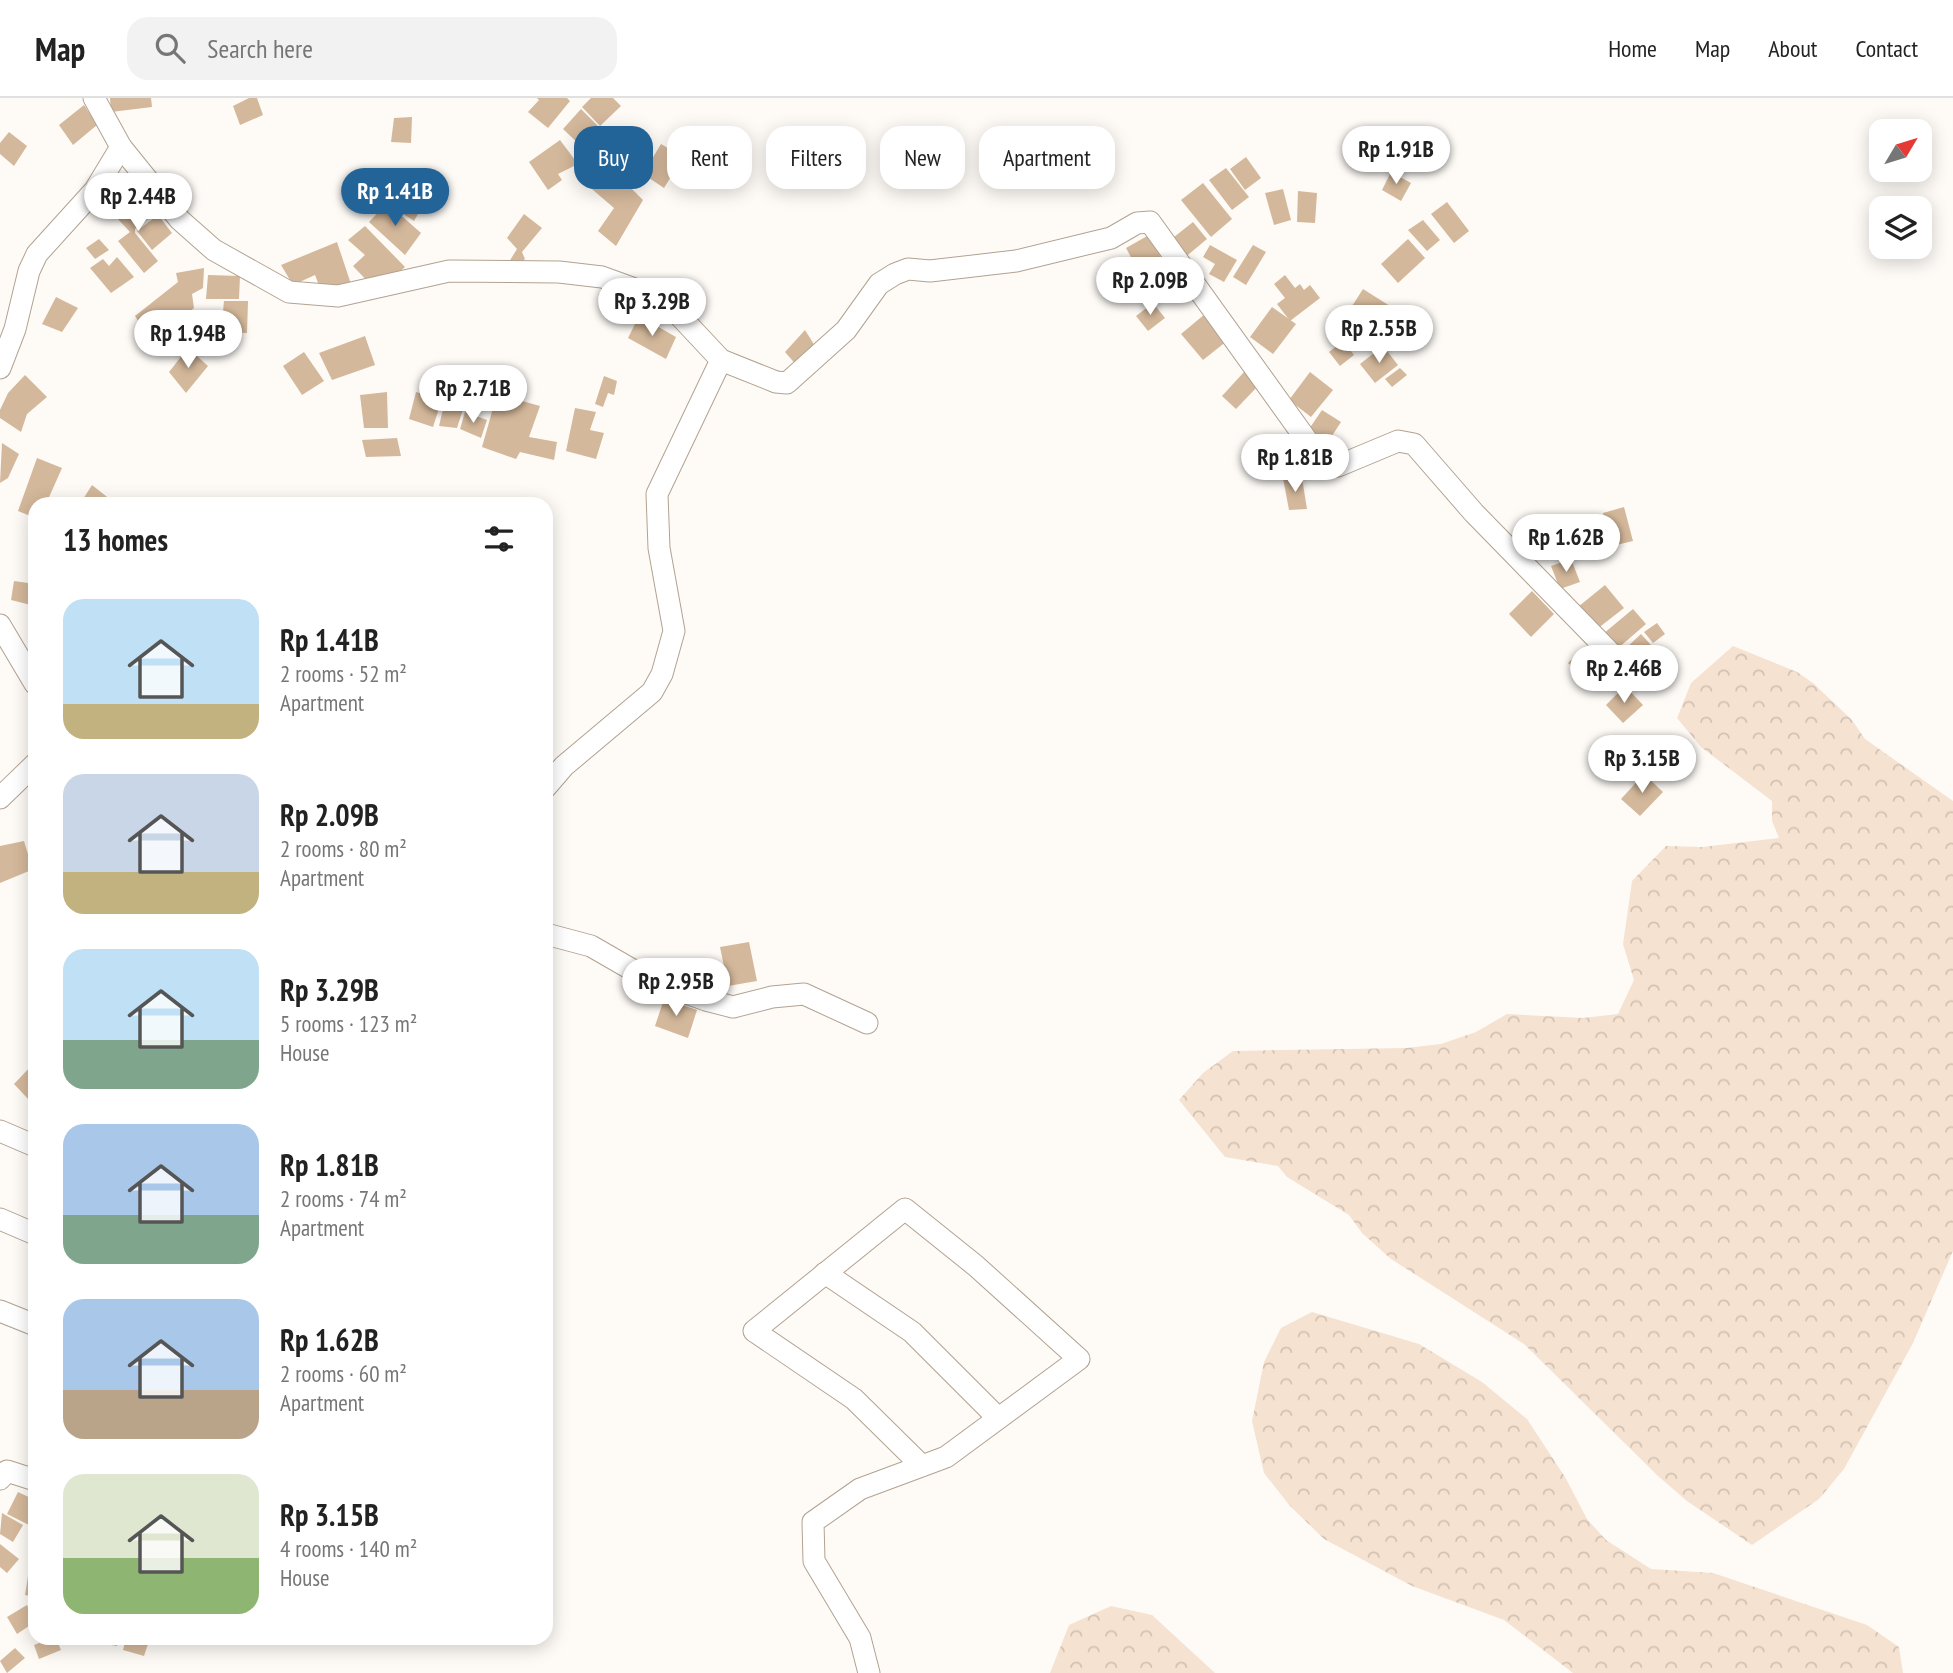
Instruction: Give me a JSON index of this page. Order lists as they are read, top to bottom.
{
  "north": "top right",
  "page": {
    "header": "Map",
    "search": "Search here",
    "nav": [
      "Home",
      "Map",
      "About",
      "Contact"
    ],
    "price": [
      "Rp 1.91B",
      "Rp 1.41B",
      "Rp 2.44B",
      "Rp 2.09B",
      "Rp 3.29B",
      "Rp 2.55B",
      "Rp 1.94B",
      "Rp 2.71B",
      "Rp 1.81B",
      "Rp 1.62B",
      "Rp 2.46B",
      "Rp 3.15B",
      "Rp 2.95B"
    ],
    "chip": [
      "Buy",
      "Rent",
      "Filters",
      "New",
      "Apartment"
    ],
    "heading": "13 homes",
    "list": [
      {
        "name": "Rp 1.41B",
        "note": "2 rooms · 52 m² · Apartment"
      },
      {
        "name": "Rp 2.09B",
        "note": "2 rooms · 80 m² · Apartment"
      },
      {
        "name": "Rp 3.29B",
        "note": "5 rooms · 123 m² · House"
      },
      {
        "name": "Rp 1.81B",
        "note": "2 rooms · 74 m² · Apartment"
      },
      {
        "name": "Rp 1.62B",
        "note": "2 rooms · 60 m² · Apartment"
      },
      {
        "name": "Rp 3.15B",
        "note": "4 rooms · 140 m² · House"
      }
    ]
  }
}
